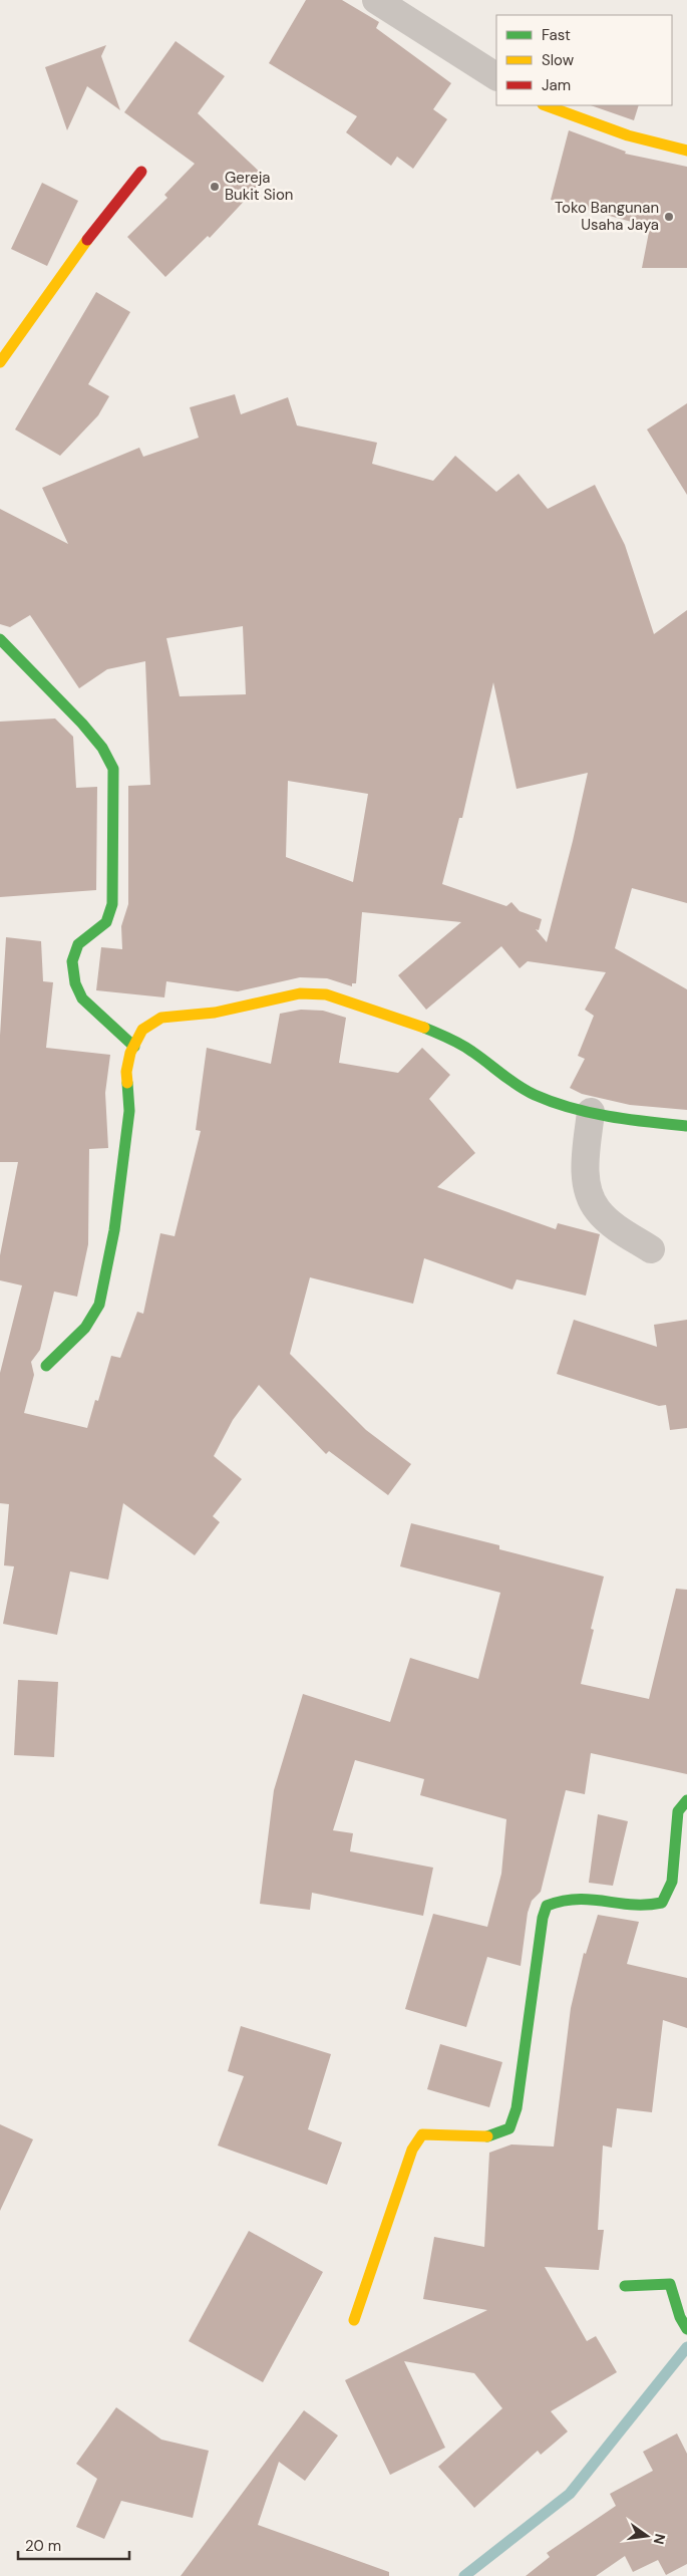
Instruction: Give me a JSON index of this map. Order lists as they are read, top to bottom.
{
  "places": ["Gereja Bukit Sion", "Toko Bangunan Usaha Jaya"],
  "legend": ["Fast", "Slow", "Jam"],
  "scale_bar": "20 m",
  "north": "right"
}
